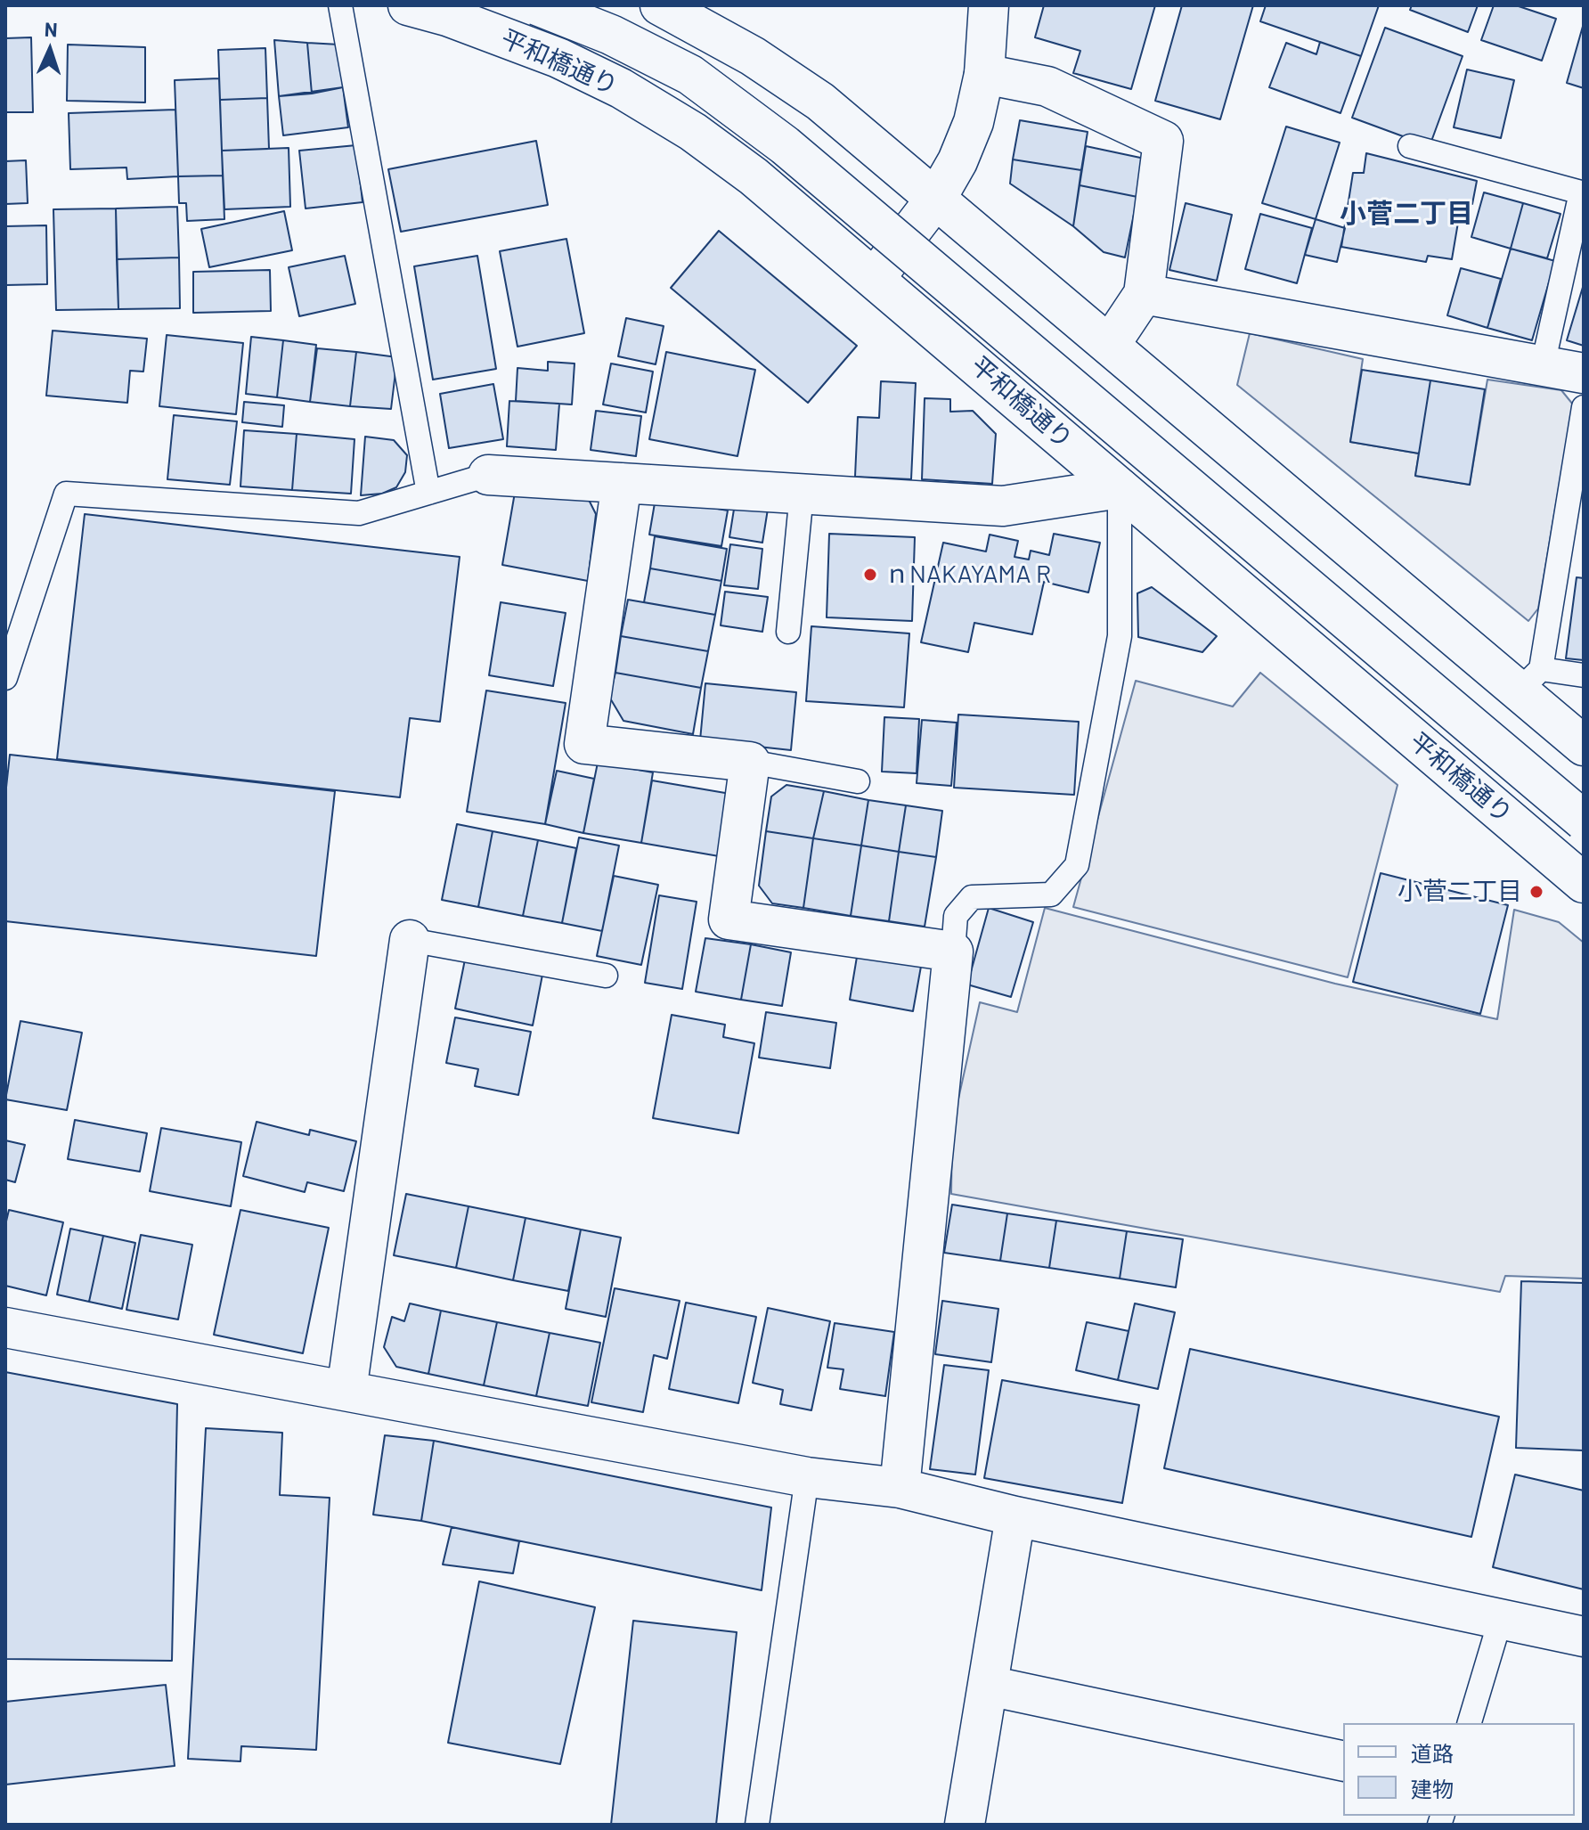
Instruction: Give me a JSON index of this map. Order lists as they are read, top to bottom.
{
  "streets": {
    "main road": ["平和橋通り"]
  },
  "districts": ["小菅二丁目"],
  "places": ["ｎNAKAYAMA R", "小菅二丁目"],
  "legend": ["道路", "建物"],
  "north": "top"
}
